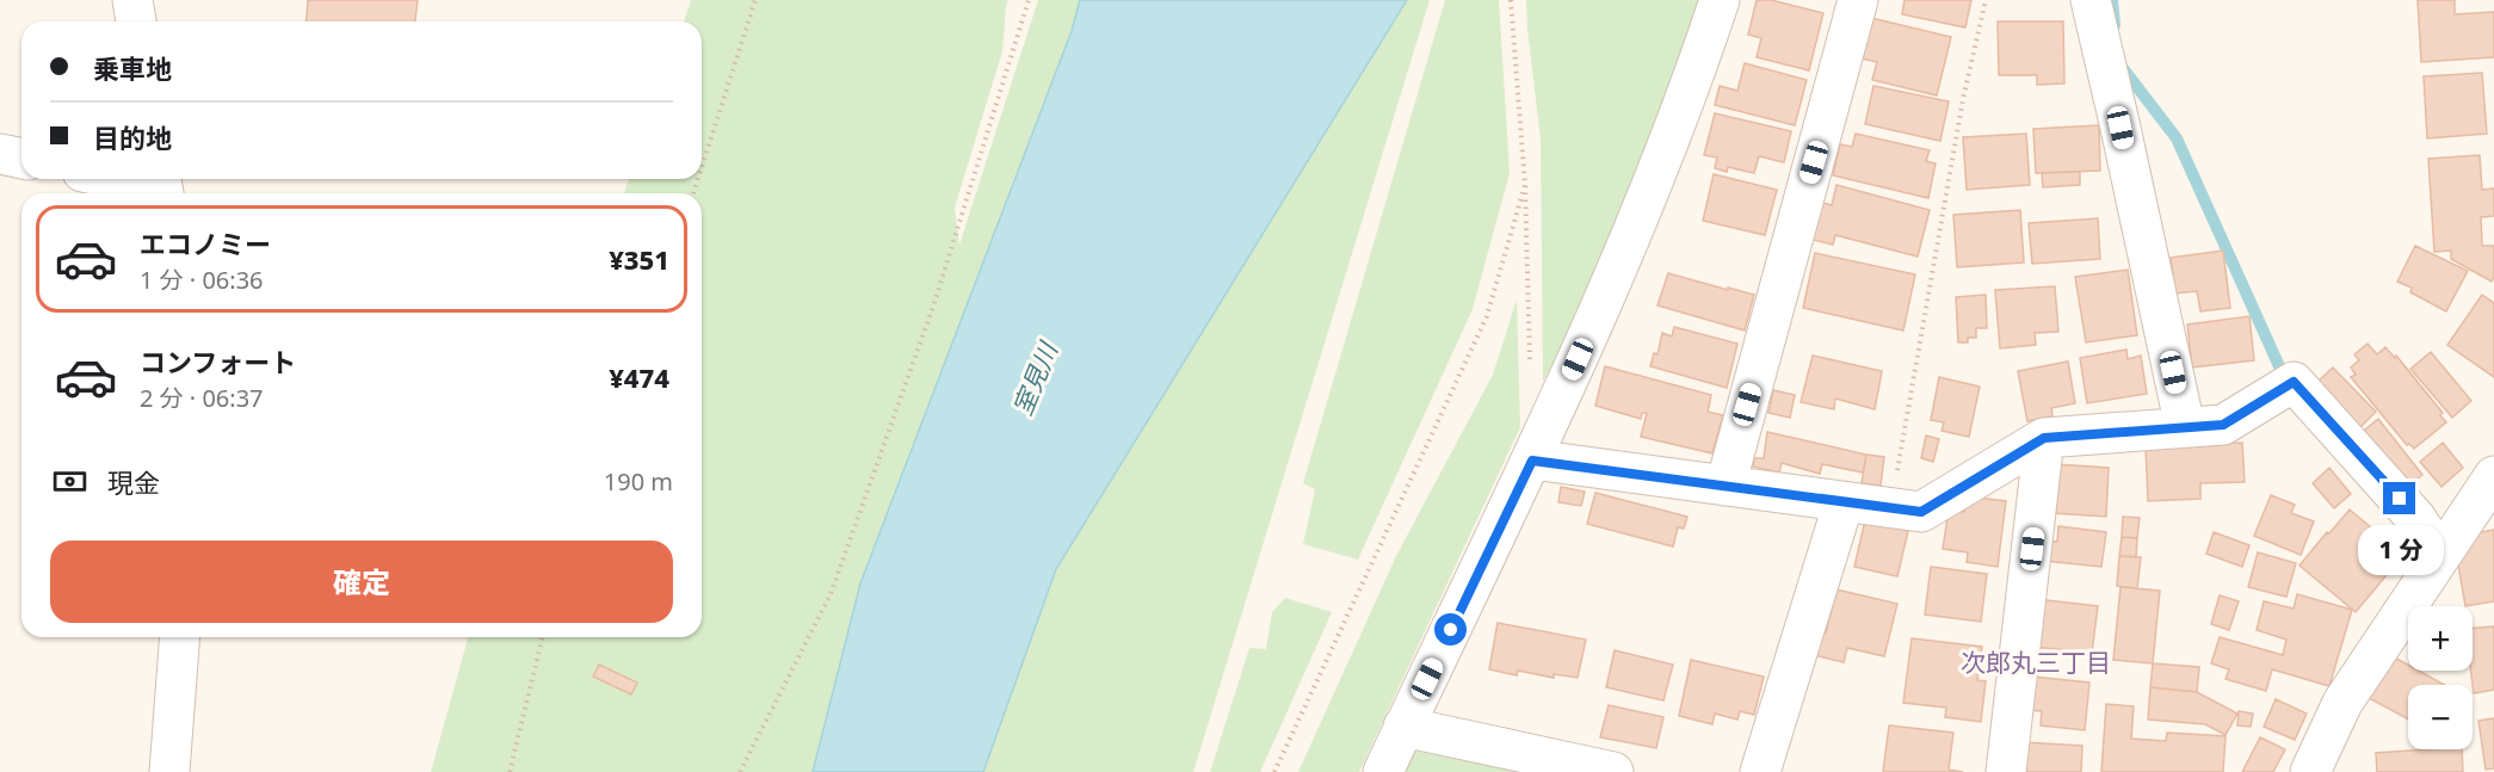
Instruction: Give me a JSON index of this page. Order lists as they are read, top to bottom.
{
  "districts": ["次郎丸三丁目"],
  "water": ["室見川"],
  "page": {
    "banner": ["乗車地", "目的地"],
    "list": [
      {
        "name": "エコノミー",
        "note": "1 分 · 06:36",
        "value": "¥351"
      },
      {
        "name": "コンフォート",
        "note": "2 分 · 06:37",
        "value": "¥474"
      }
    ],
    "pay": ["現金", "190 m"],
    "bubble": "1 分",
    "buttons": "確定",
    "map_buttons": ["+", "−"]
  }
}
